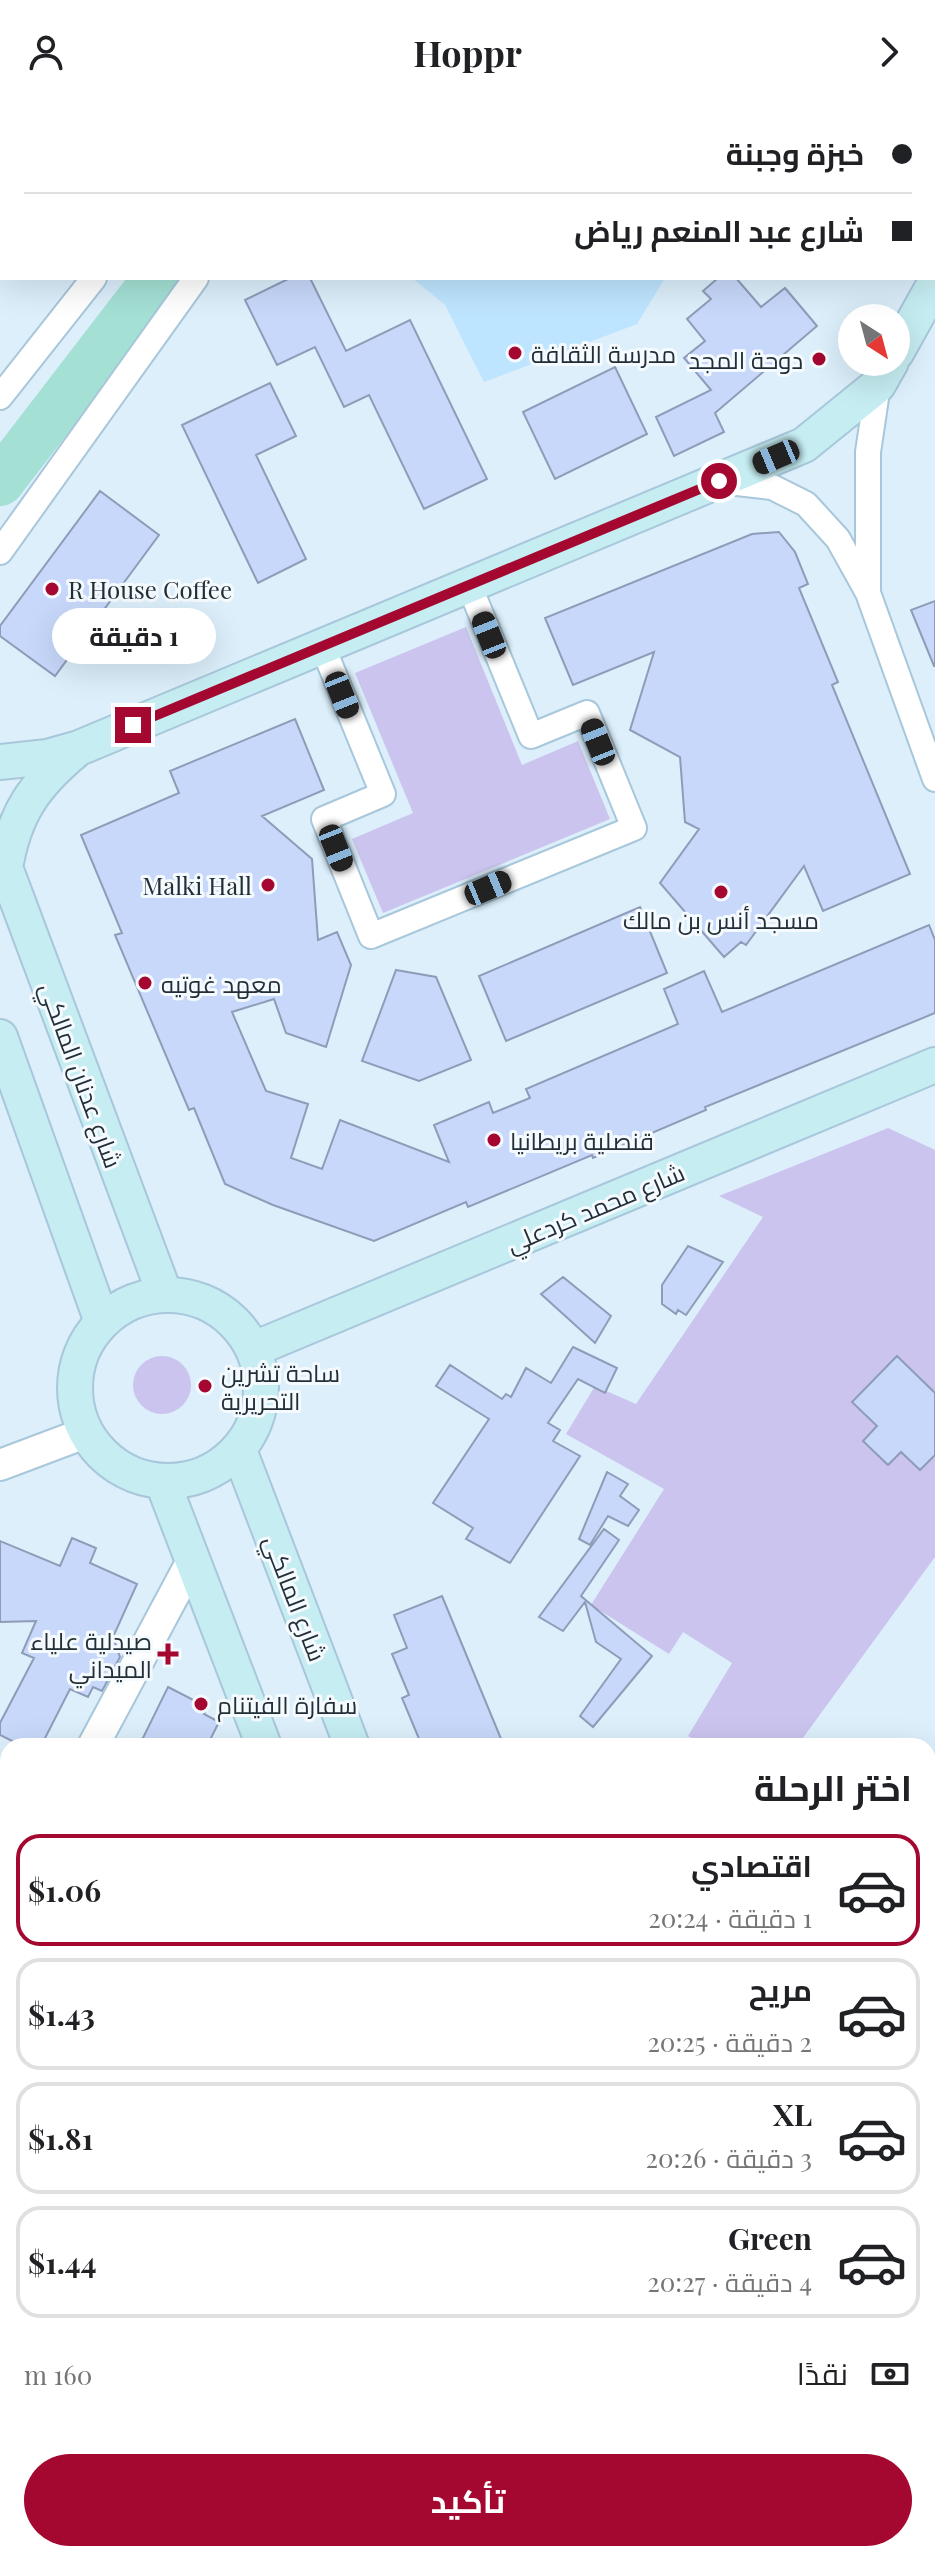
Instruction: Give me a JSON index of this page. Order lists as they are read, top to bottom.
{
  "streets": {
    "main road": ["شارع عدنان المالكي", "شارع محمد كردعلي", "شارع المالكي"]
  },
  "crossings": [
    ["شارع عدنان المالكي", "شارع محمد كردعلي"],
    ["شارع عدنان المالكي", "شارع المالكي"],
    ["شارع محمد كردعلي", "شارع المالكي"]
  ],
  "places": {
    "other": [
      "مدرسة الثقافة",
      "دوحة المجد",
      "R House Coffee",
      "Malki Hall",
      "مسجد أنس بن مالك",
      "معهد غوتيه",
      "قنصلية بريطانيا",
      "ساحة تشرين التحريرية",
      "سفارة الفيتنام"
    ],
    "health": ["صيدلية علياء الميداني"]
  },
  "north": "bottom right",
  "page": {
    "header": "Hoppr",
    "banner": ["خبزة وجبنة", "شارع عبد المنعم رياض"],
    "bubble": "1 دقيقة",
    "heading": "اختر الرحلة",
    "list": [
      {
        "name": "اقتصادي",
        "note": "1 دقيقة · 20:24",
        "value": "$1.06"
      },
      {
        "name": "مريح",
        "note": "2 دقيقة · 20:25",
        "value": "$1.43"
      },
      {
        "name": "XL",
        "note": "3 دقيقة · 20:26",
        "value": "$1.81"
      },
      {
        "name": "Green",
        "note": "4 دقيقة · 20:27",
        "value": "$1.44"
      }
    ],
    "pay": ["نقدًا", "160 m"],
    "buttons": "تأكيد"
  }
}
